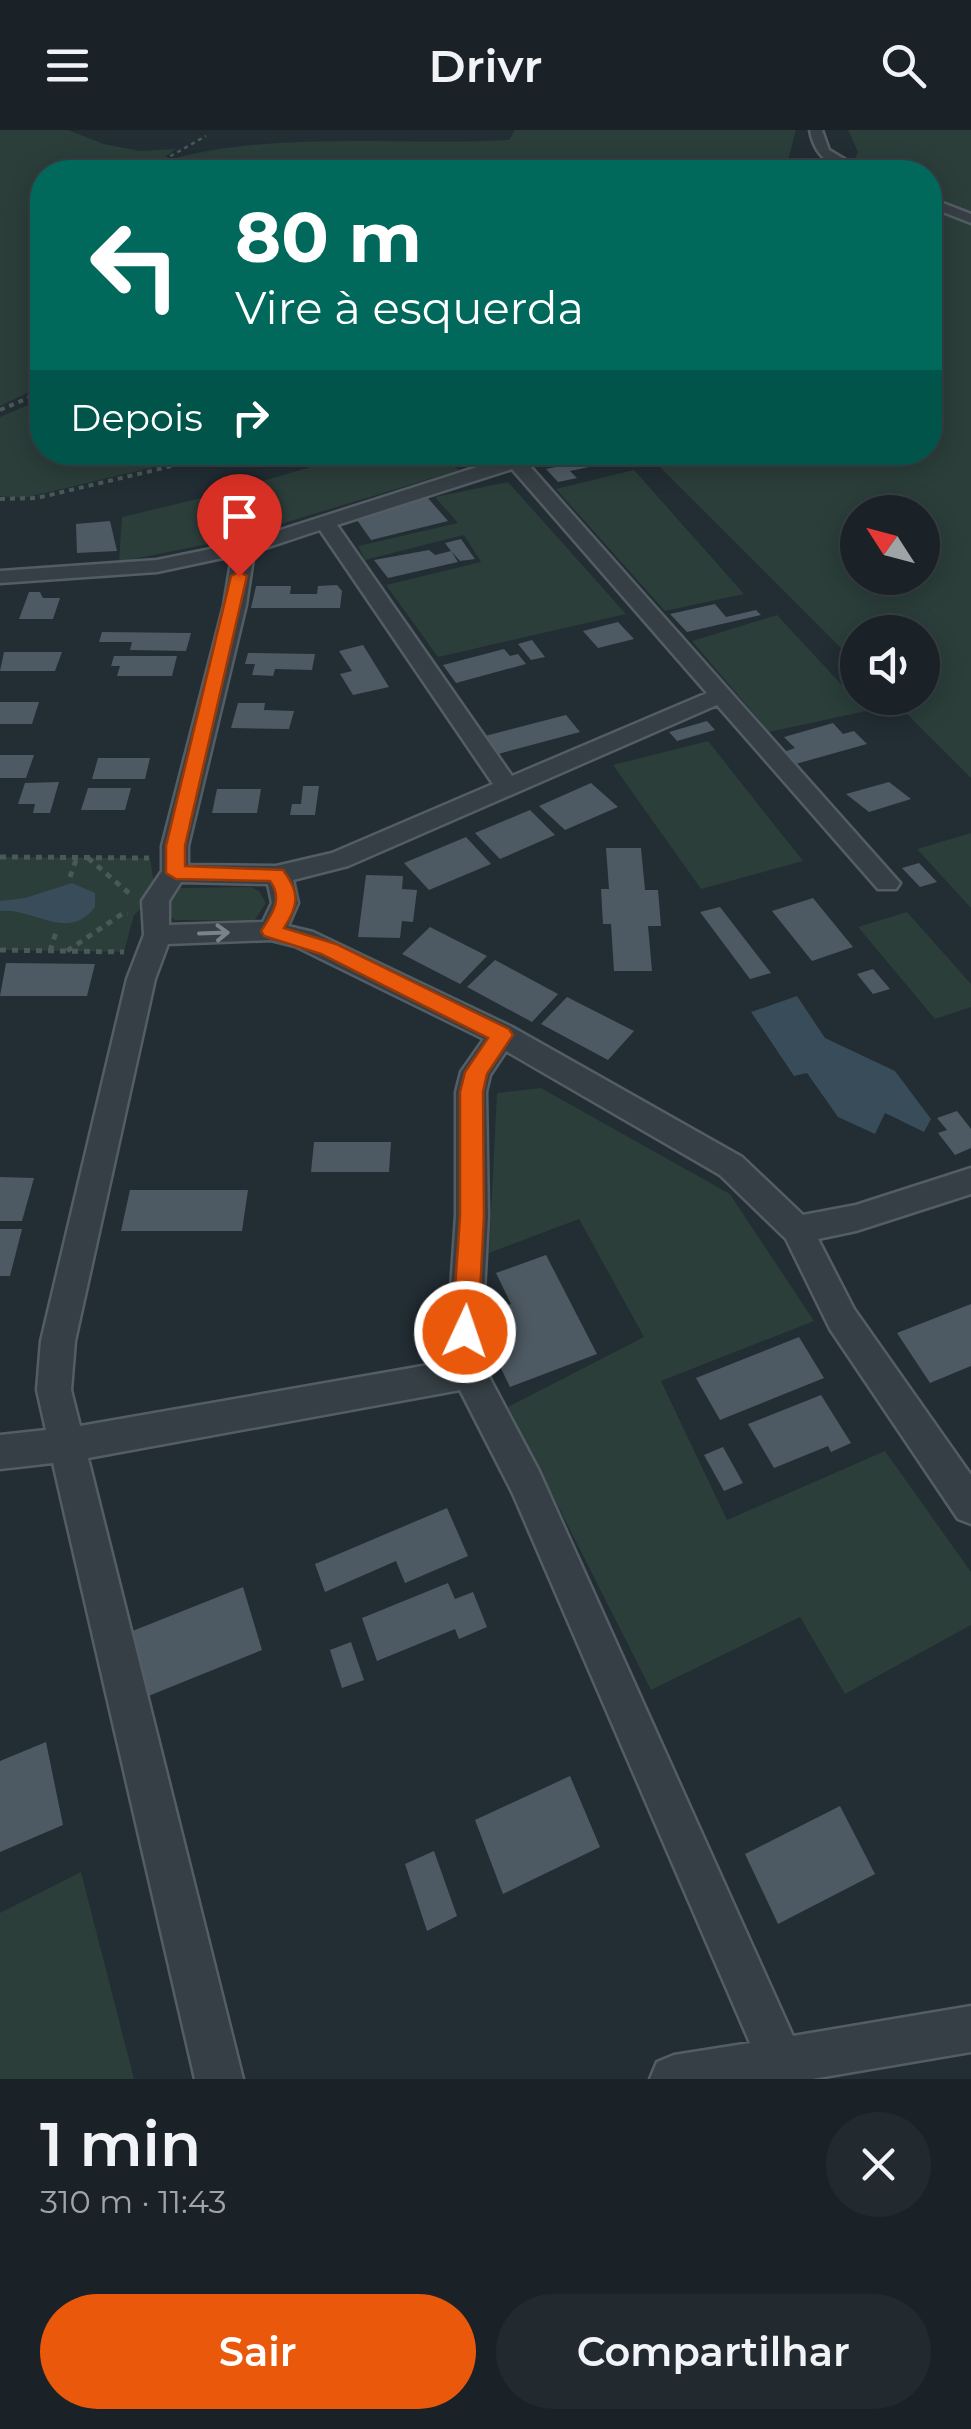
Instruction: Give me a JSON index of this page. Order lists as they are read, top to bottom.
{
  "north": "top left",
  "page": {
    "header": "Drivr",
    "turn": ["80 m", "Vire à esquerda"],
    "then": "Depois",
    "heading": ["1 min", "310 m · 11:43"],
    "buttons": ["Sair", "Compartilhar"]
  }
}
